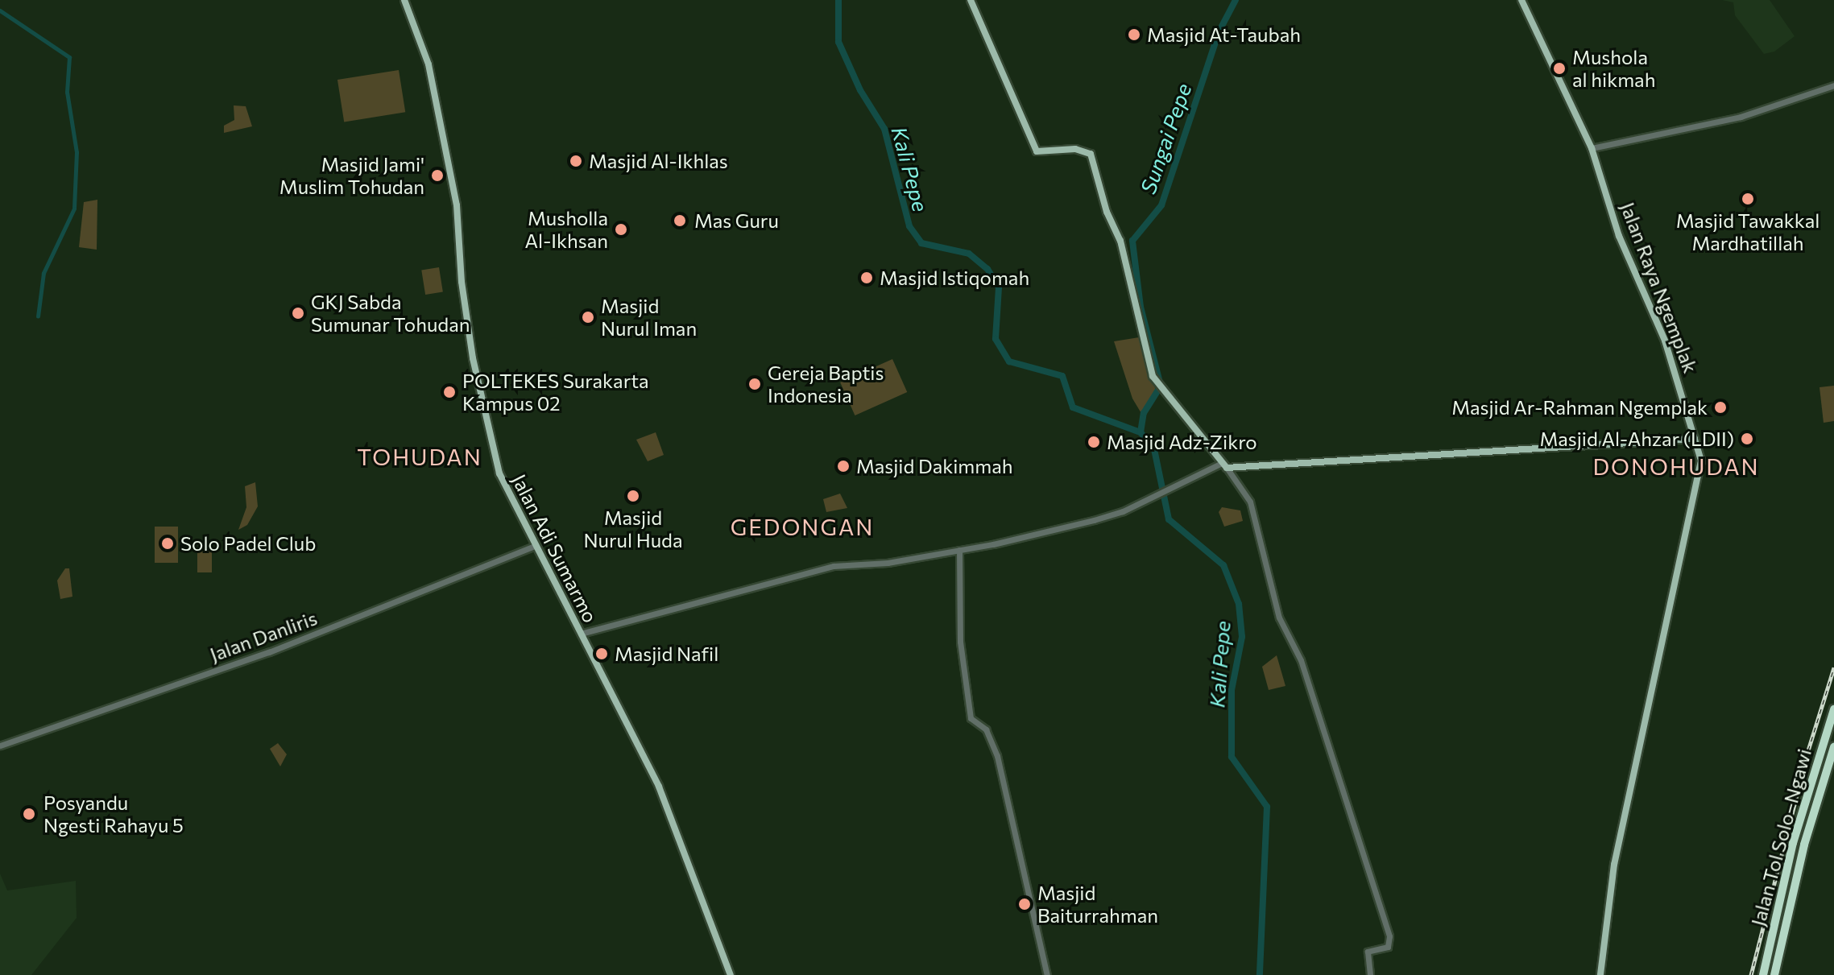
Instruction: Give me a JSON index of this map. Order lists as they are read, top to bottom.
{
  "streets": {
    "highway": ["Jalan Tol Solo–Ngawi"],
    "main road": ["Jalan Raya Ngemplak", "Jalan Adi Sumarmo"],
    "street": ["Jalan Danliris"]
  },
  "crossings": [
    ["Jalan Adi Sumarmo", "Jalan Danliris"]
  ],
  "districts": ["TOHUDAN", "DONOHUDAN", "GEDONGAN"],
  "water": ["Sungai Pepe", "Kali Pepe"],
  "places": [
    "Masjid At-Taubah",
    "Mushola al hikmah",
    "Masjid Al-Ikhlas",
    "Masjid Jami' Muslim Tohudan",
    "Masjid Tawakkal Mardhatillah",
    "Mas Guru",
    "Musholla Al-Ikhsan",
    "Masjid Istiqomah",
    "GKJ Sabda Sumunar Tohudan",
    "Masjid Nurul Iman",
    "Gereja Baptis Indonesia",
    "POLTEKES Surakarta Kampus 02",
    "Masjid Ar-Rahman Ngemplak",
    "Masjid Al-Ahzar (LDII)",
    "Masjid Adz-Zikro",
    "Masjid Dakimmah",
    "Masjid Nurul Huda",
    "Solo Padel Club",
    "Masjid Nafil",
    "Posyandu Ngesti Rahayu 5",
    "Masjid Baiturrahman"
  ]
}
